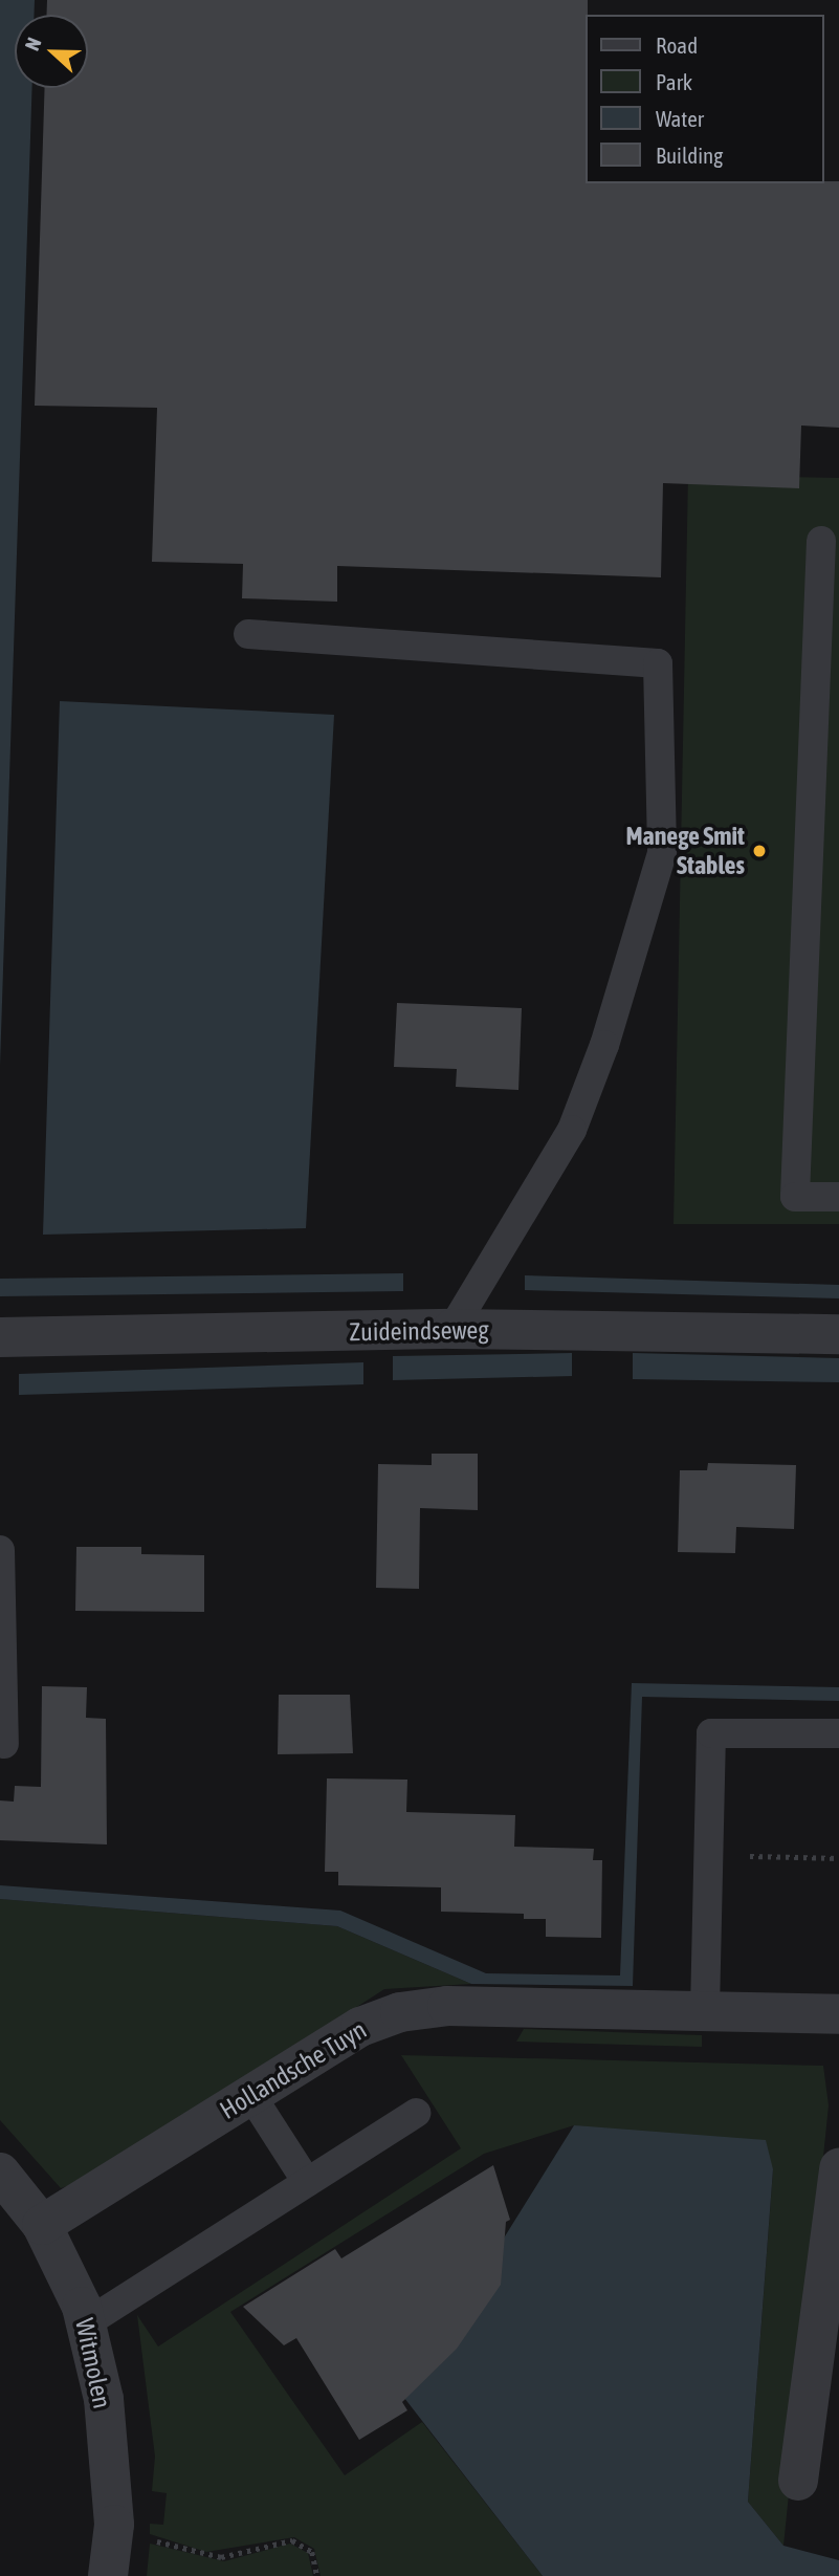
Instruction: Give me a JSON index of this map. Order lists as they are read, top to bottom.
{
  "streets": {
    "street": ["Zuideindseweg", "Hollandsche Tuyn", "Witmolen"]
  },
  "crossings": [
    ["Hollandsche Tuyn", "Witmolen"]
  ],
  "places": ["Manege Smit Stables"],
  "legend": [
    "Road",
    "Park",
    "Water",
    "Building"
  ],
  "north": "left"
}
